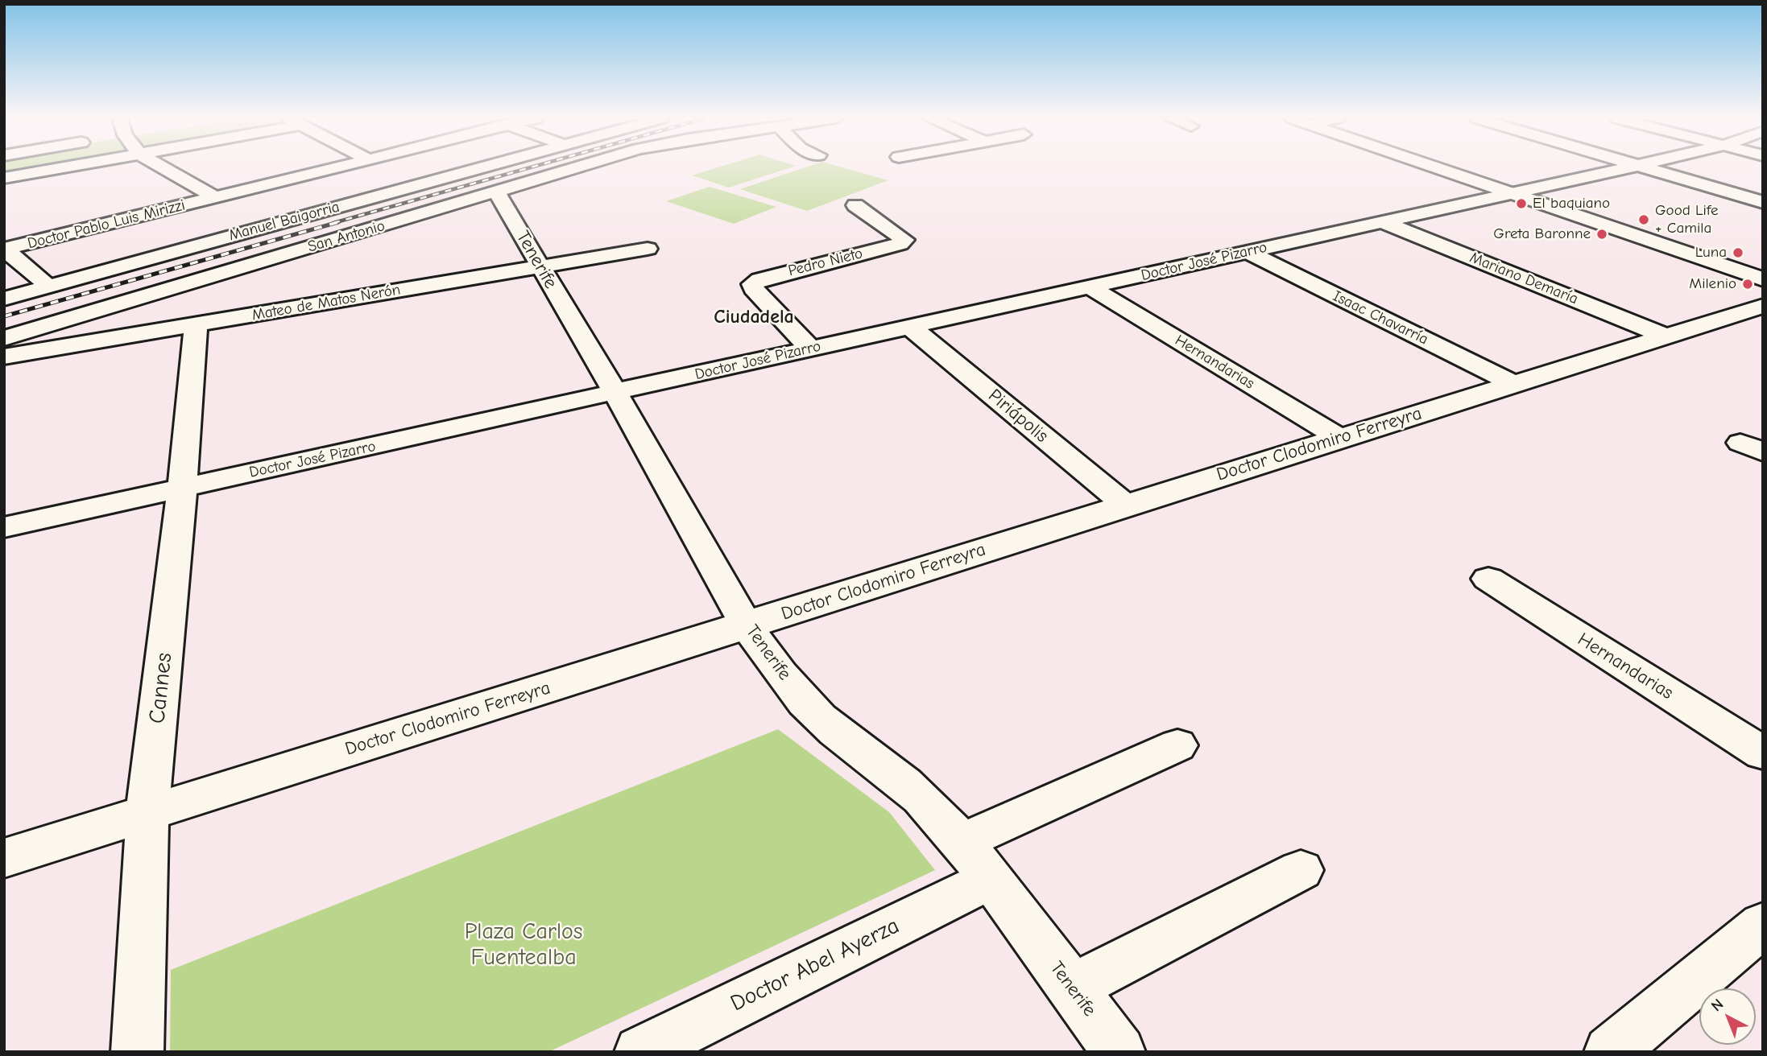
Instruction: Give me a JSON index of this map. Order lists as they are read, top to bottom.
{
  "streets": {
    "street": [
      "Manuel Baigorria",
      "Doctor Pablo Luis Mirizzi",
      "San Antonio",
      "Tenerife",
      "Doctor José Pizarro",
      "Pedro Nieto",
      "Mariano Demaría",
      "Mateo de Matos Nerón",
      "Isaac Chavarría",
      "Hernandarias",
      "Piriápolis",
      "Doctor Clodomiro Ferreyra",
      "Cannes",
      "Doctor Abel Ayerza"
    ]
  },
  "crossings": [
    ["San Antonio", "Tenerife"],
    ["Tenerife", "Doctor José Pizarro"],
    ["Tenerife", "Mateo de Matos Nerón"],
    ["Tenerife", "Doctor Clodomiro Ferreyra"],
    ["Tenerife", "Doctor Abel Ayerza"],
    ["Doctor José Pizarro", "Pedro Nieto"],
    ["Doctor José Pizarro", "Mariano Demaría"],
    ["Doctor José Pizarro", "Isaac Chavarría"],
    ["Doctor José Pizarro", "Hernandarias"],
    ["Doctor José Pizarro", "Piriápolis"],
    ["Doctor José Pizarro", "Cannes"],
    ["Mariano Demaría", "Doctor Clodomiro Ferreyra"],
    ["Mateo de Matos Nerón", "Cannes"],
    ["Isaac Chavarría", "Doctor Clodomiro Ferreyra"],
    ["Hernandarias", "Doctor Clodomiro Ferreyra"],
    ["Piriápolis", "Doctor Clodomiro Ferreyra"],
    ["Doctor Clodomiro Ferreyra", "Cannes"]
  ],
  "districts": ["Ciudadela"],
  "parks": ["Plaza Carlos Fuentealba"],
  "places": [
    "El baquiano",
    "Good Life + Camila",
    "Greta Baronne",
    "Luna",
    "Milenio"
  ],
  "north": "top left"
}
